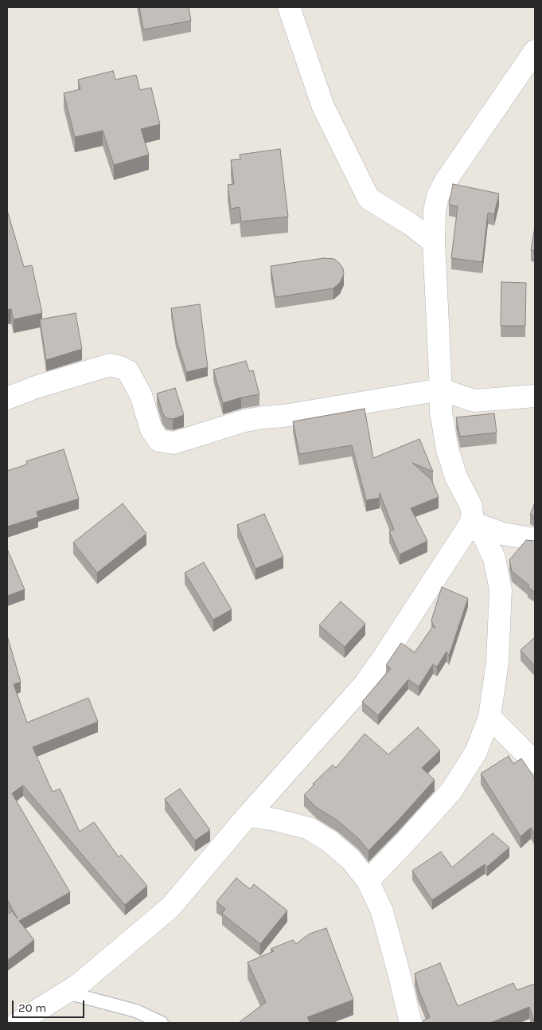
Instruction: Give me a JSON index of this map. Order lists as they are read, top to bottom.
{
  "scale_bar": "20 m"
}
